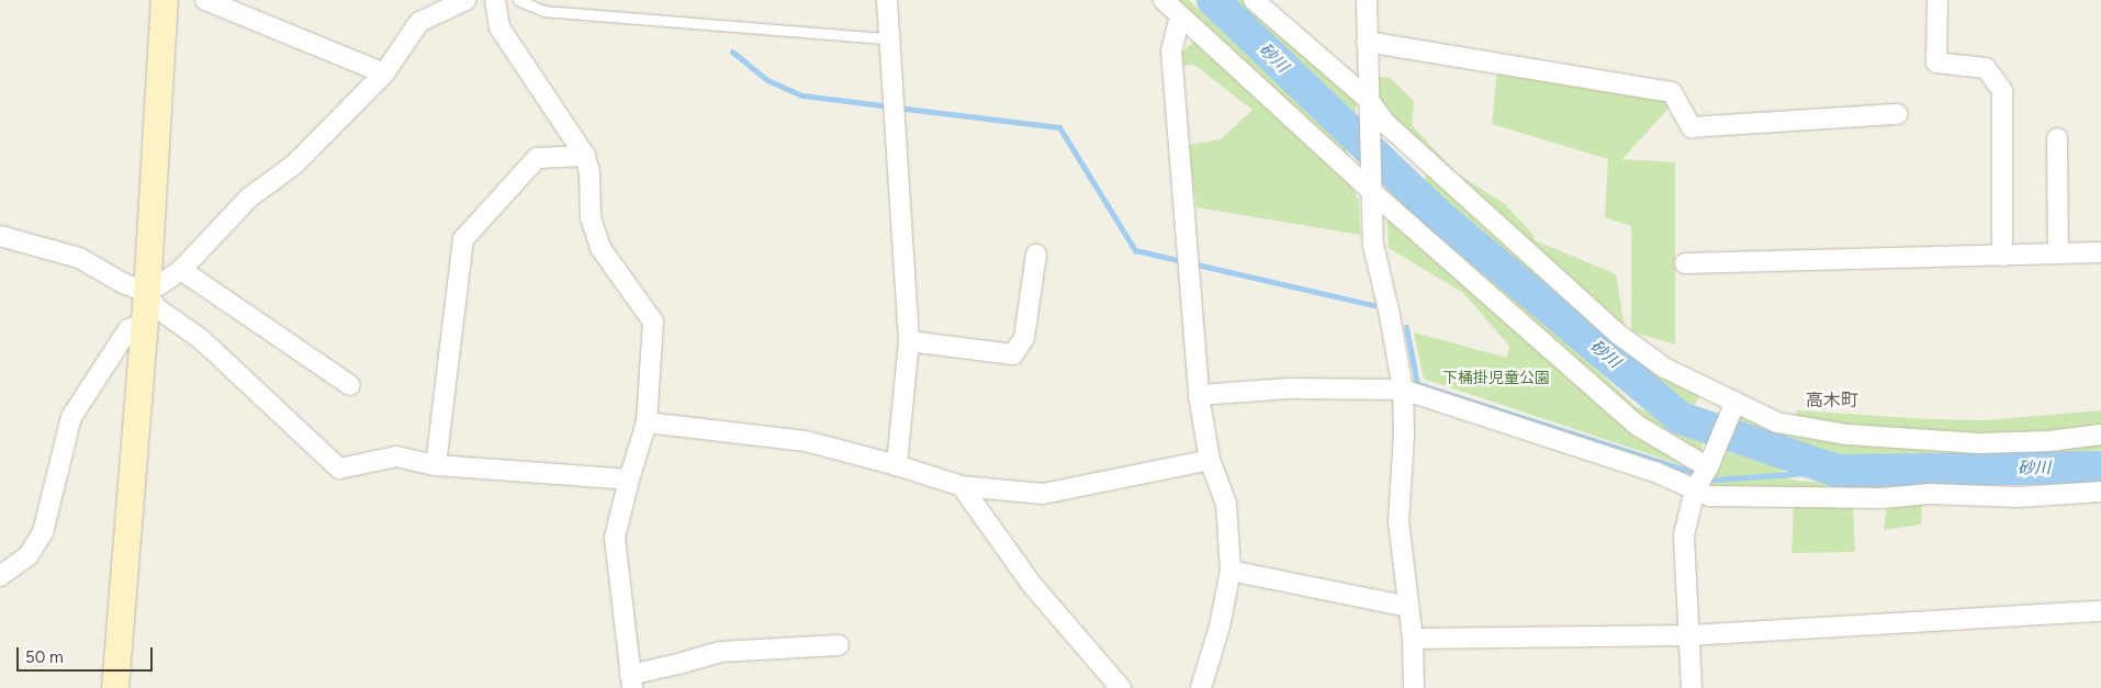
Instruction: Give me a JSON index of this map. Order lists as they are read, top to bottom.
{
  "districts": ["高木町"],
  "water": ["砂川"],
  "parks": ["下桶掛児童公園"],
  "scale_bar": "50 m"
}
